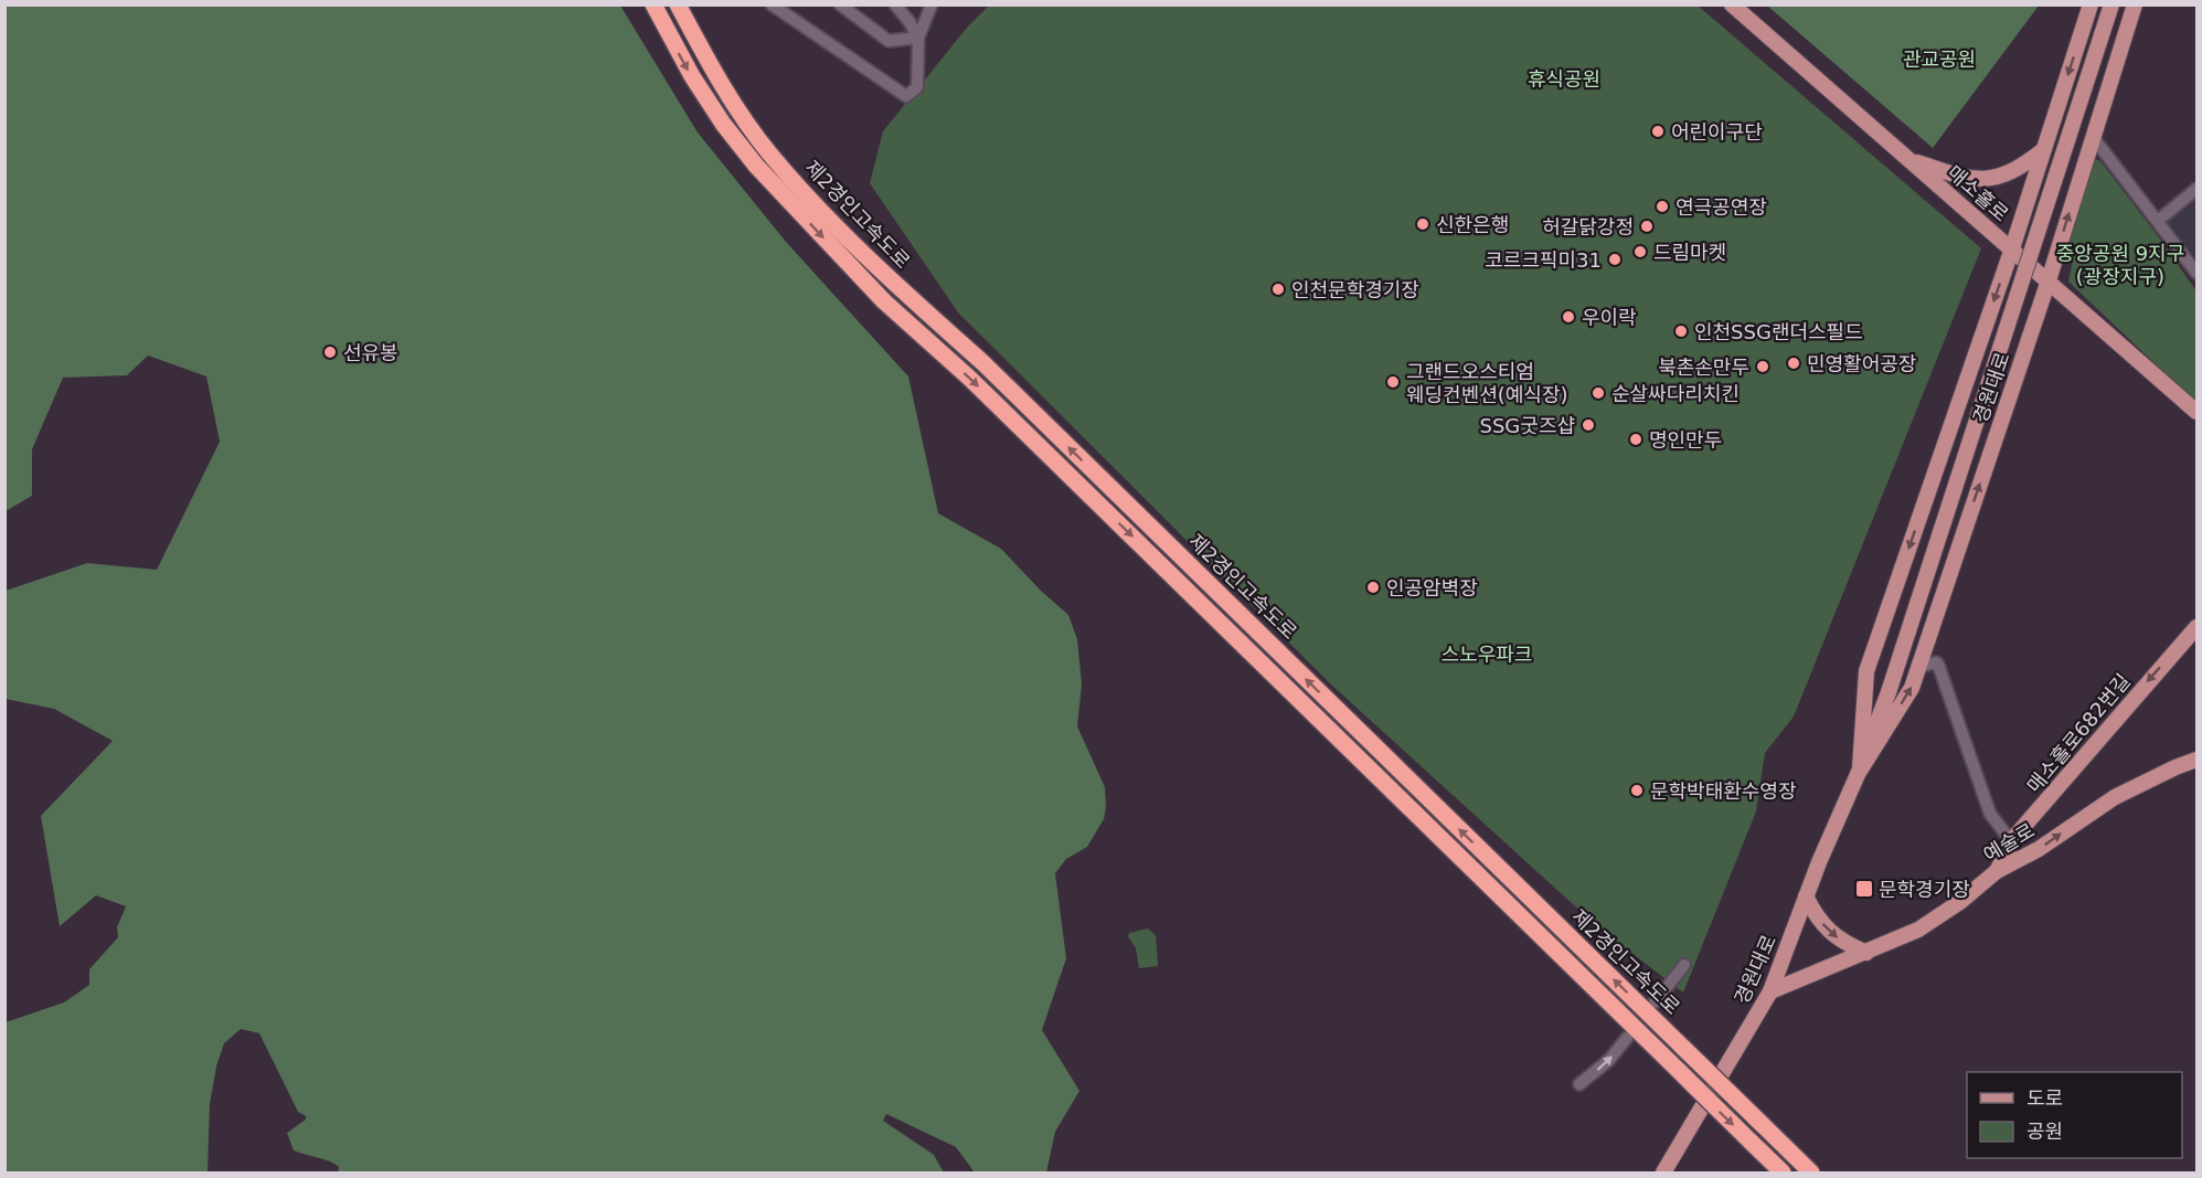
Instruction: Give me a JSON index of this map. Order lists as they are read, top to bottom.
{
  "streets": {
    "highway": ["제2경인고속도로"],
    "main road": [
      "매소홀로",
      "경원대로",
      "매소홀로682번길",
      "예술로"
    ]
  },
  "crossings": [
    ["매소홀로", "경원대로"],
    ["경원대로", "예술로"],
    ["매소홀로682번길", "예술로"]
  ],
  "one_way": ["매소홀로682번길", "예술로"],
  "parks": [
    "관교공원",
    "휴식공원",
    "중앙공원 9지구 (광장지구)",
    "스노우파크"
  ],
  "places": {
    "other": [
      "어린이구단",
      "연극공연장",
      "신한은행",
      "허갈닭강정",
      "드림마켓",
      "코르크픽미31",
      "인천문학경기장",
      "우이락",
      "인천SSG랜더스필드",
      "선유봉",
      "민영활어공장",
      "북촌손만두",
      "그랜드오스티엄 웨딩컨벤션(예식장)",
      "순살싸다리치킨",
      "SSG굿즈샵",
      "명인만두",
      "인공암벽장",
      "문학박태환수영장"
    ],
    "transit": ["문학경기장"]
  },
  "legend": ["도로", "공원"]
}
